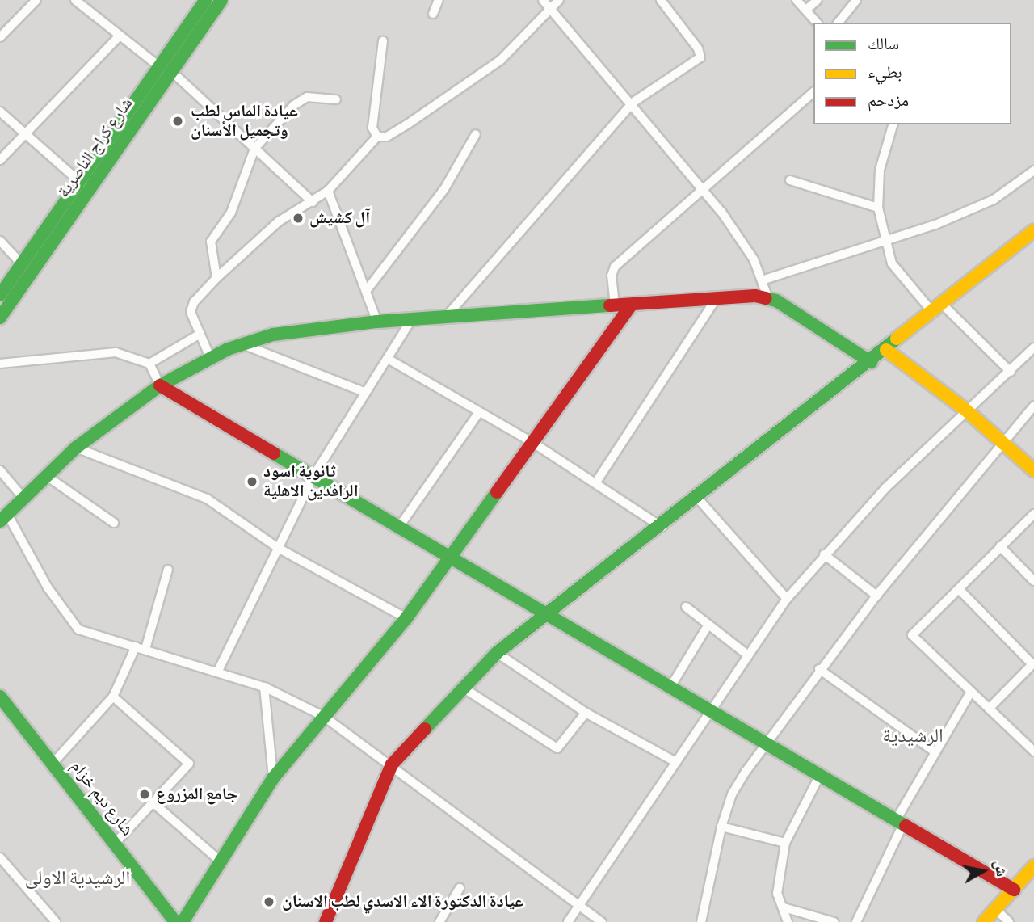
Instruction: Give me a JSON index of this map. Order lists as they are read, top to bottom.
{
  "streets": {
    "street": ["شارع كراج الناصرية", "شارع ديم خزام"]
  },
  "districts": ["الرشيدية", "الرشيدية الاولى"],
  "places": [
    "عيادة الماس لطب وتجميل الأسنان",
    "آل كشيش",
    "ثانوية اسود الرافدين الاهلية",
    "جامع المزروع",
    "عيادة الدكتورة الاء الاسدي لطب الاسنان"
  ],
  "legend": ["سالك", "بطيء", "مزدحم"],
  "north": "right"
}
